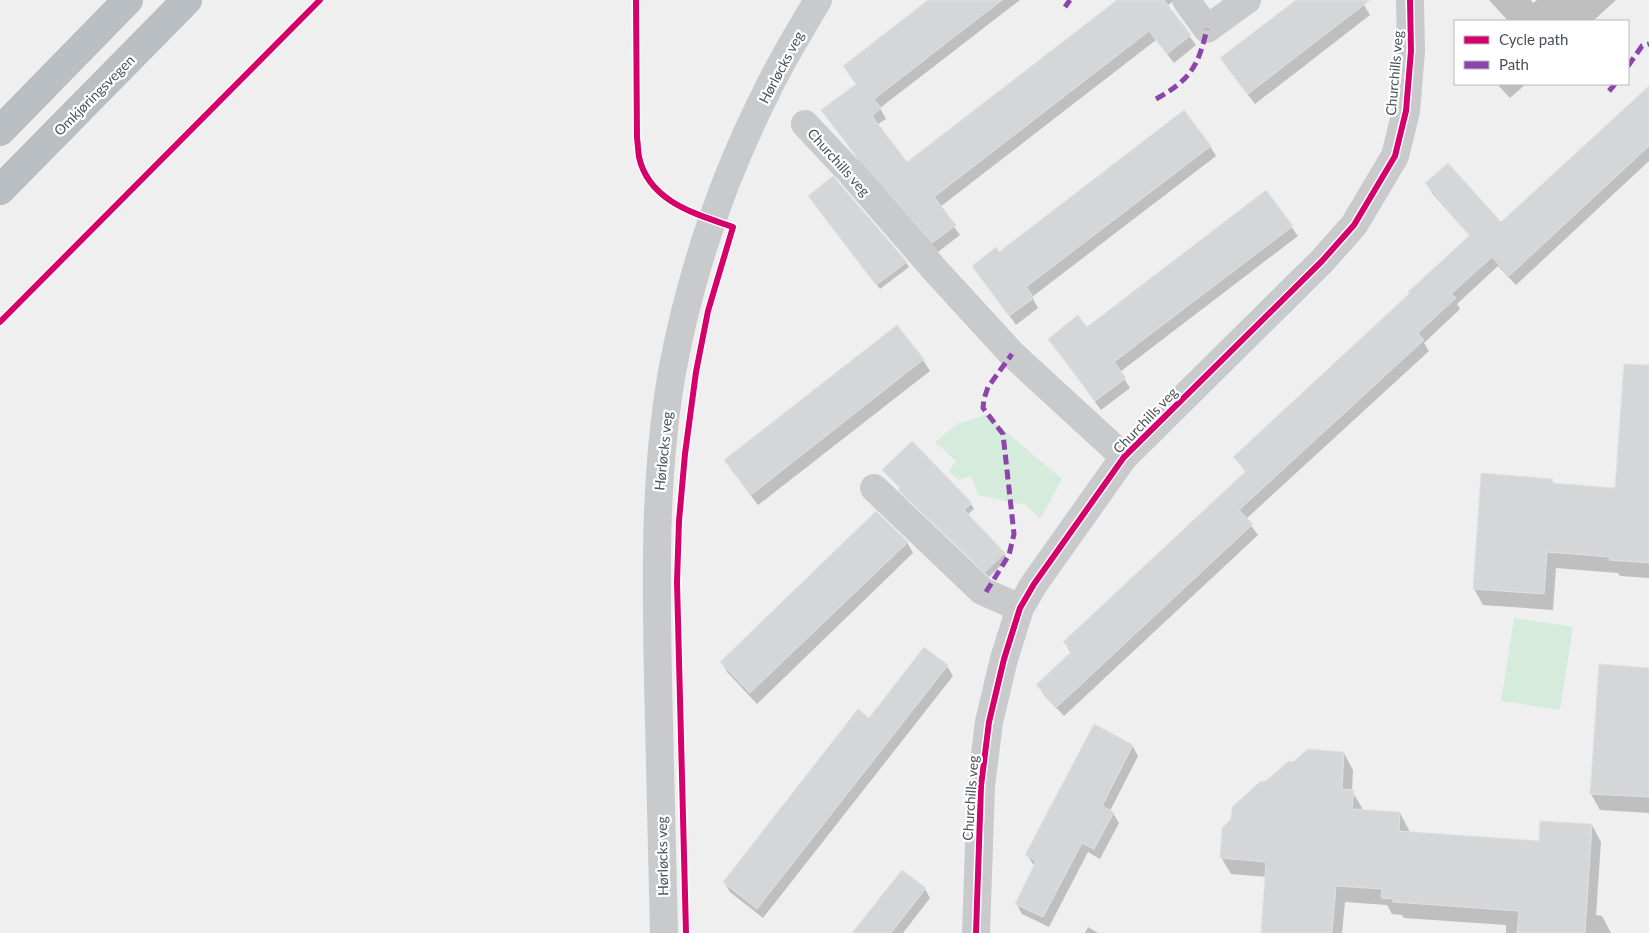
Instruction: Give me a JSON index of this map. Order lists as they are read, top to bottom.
{
  "streets": {
    "highway": ["Omkjøringsvegen"],
    "street": ["Hørløcks veg", "Churchills veg"]
  },
  "legend": ["Cycle path", "Path"]
}
